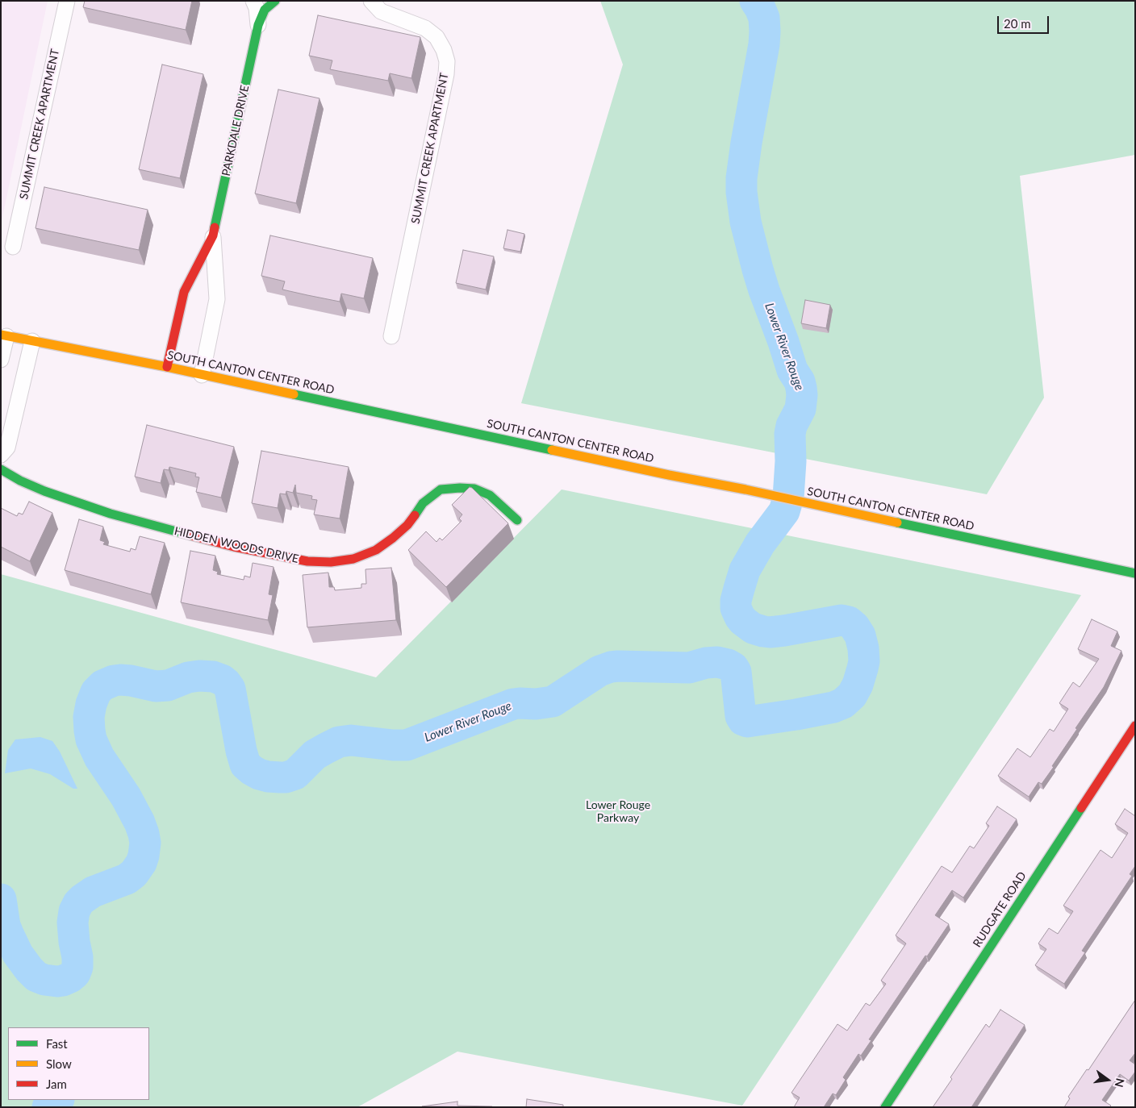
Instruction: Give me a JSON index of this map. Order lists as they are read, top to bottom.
{
  "streets": {
    "street": [
      "SUMMIT CREEK APARTMENT",
      "PARKDALE DRIVE",
      "SOUTH CANTON CENTER ROAD",
      "HIDDEN WOODS DRIVE",
      "RUDGATE ROAD"
    ]
  },
  "crossings": [
    ["PARKDALE DRIVE", "SOUTH CANTON CENTER ROAD"]
  ],
  "water": ["Lower River Rouge"],
  "parks": ["Lower Rouge Parkway"],
  "legend": ["Fast", "Slow", "Jam"],
  "scale_bar": "20 m",
  "north": "right"
}
